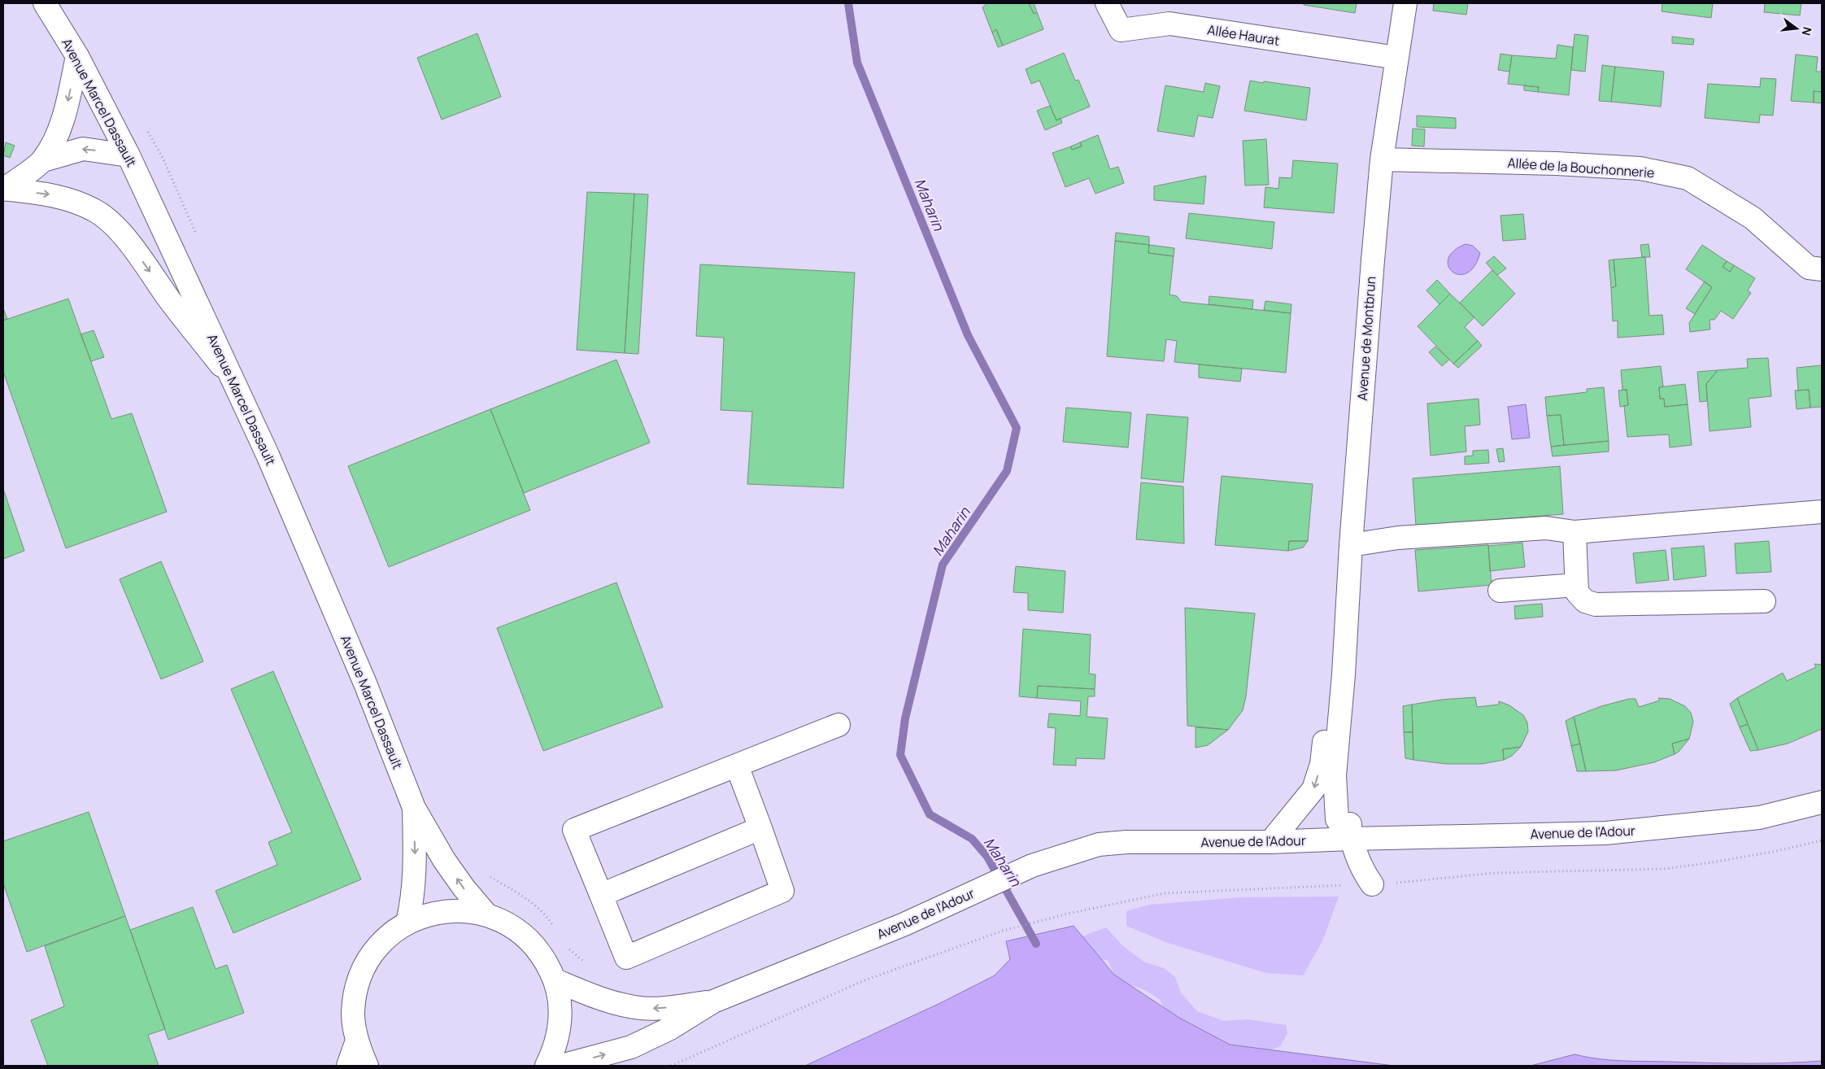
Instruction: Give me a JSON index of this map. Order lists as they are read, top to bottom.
{
  "streets": {
    "main road": [
      "Allée Haurat",
      "Avenue Marcel Dassault",
      "Allée de la Bouchonnerie",
      "Avenue de Montbrun",
      "Avenue de l'Adour"
    ]
  },
  "crossings": [
    ["Allée Haurat", "Avenue de Montbrun"],
    ["Allée de la Bouchonnerie", "Avenue de Montbrun"],
    ["Avenue de Montbrun", "Avenue de l'Adour"]
  ],
  "water": ["Maharin"],
  "north": "right"
}
